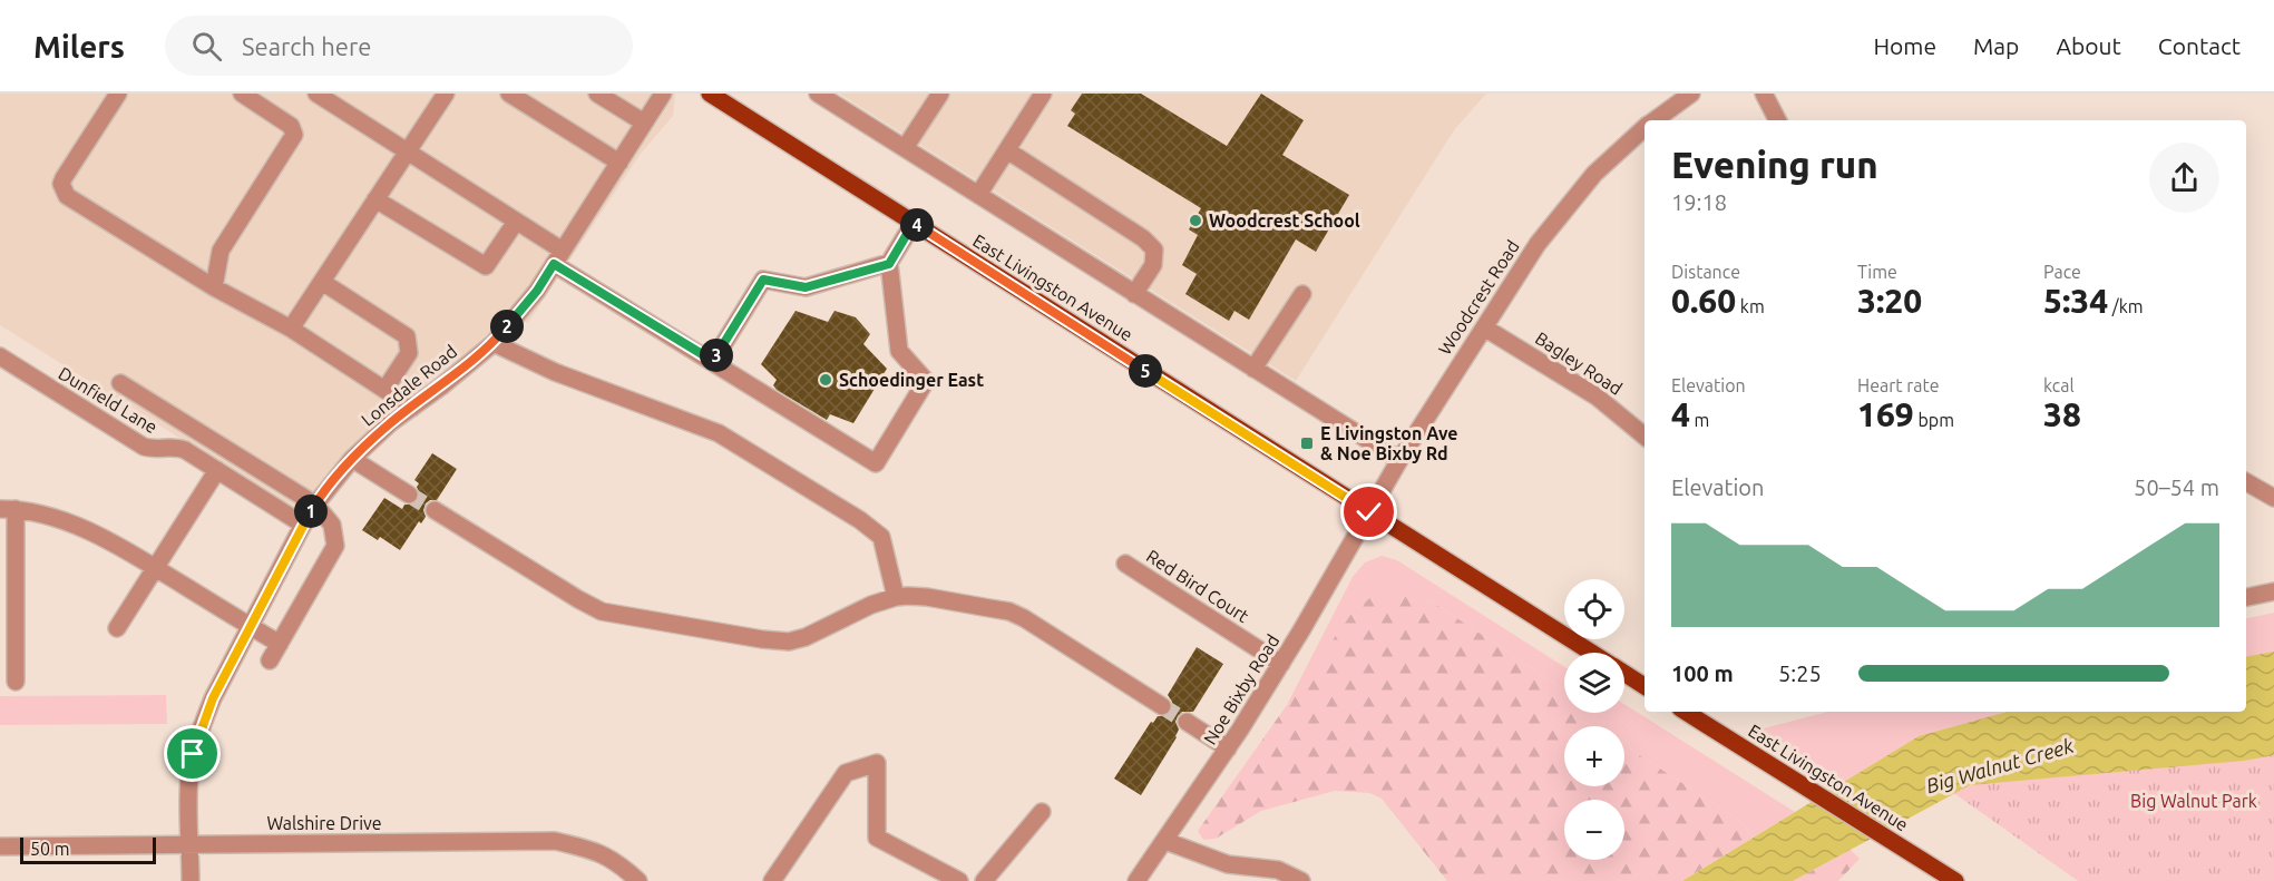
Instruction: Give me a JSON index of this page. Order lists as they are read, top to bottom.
{
  "streets": {
    "main road": ["East Livingston Avenue"],
    "street": [
      "Woodcrest Road",
      "Bagley Road",
      "Lonsdale Road",
      "Dunfield Lane",
      "Red Bird Court",
      "Noe Bixby Road",
      "Walshire Drive"
    ]
  },
  "crossings": [
    ["East Livingston Avenue", "Woodcrest Road"],
    ["East Livingston Avenue", "Noe Bixby Road"],
    ["Woodcrest Road", "Bagley Road"],
    ["Woodcrest Road", "Noe Bixby Road"],
    ["Lonsdale Road", "Dunfield Lane"],
    ["Lonsdale Road", "Walshire Drive"],
    ["Red Bird Court", "Noe Bixby Road"]
  ],
  "water": ["Big Walnut Creek"],
  "parks": ["Big Walnut Park"],
  "places": {
    "other": ["Woodcrest School", "Schoedinger East"],
    "transit": ["E Livingston Ave & Noe Bixby Rd"]
  },
  "scale_bar": "50 m",
  "page": {
    "header": "Milers",
    "search": "Search here",
    "nav": [
      "Home",
      "Map",
      "About",
      "Contact"
    ],
    "heading": ["Evening run", "19:18"],
    "pins": [
      "4",
      "2",
      "3",
      "5",
      "1"
    ],
    "stats": [
      ["Distance", "0.60 km"],
      ["Time", "3:20"],
      ["Pace", "5:34 /km"],
      ["Elevation", "4 m"],
      ["Heart rate", "169 bpm"],
      ["kcal", "38"]
    ],
    "chart": ["Elevation", "50–54 m"],
    "map_buttons": ["+", "−"],
    "list": [
      {
        "name": "100 m",
        "note": "5:25"
      }
    ],
    "scale": "50 m"
  }
}
